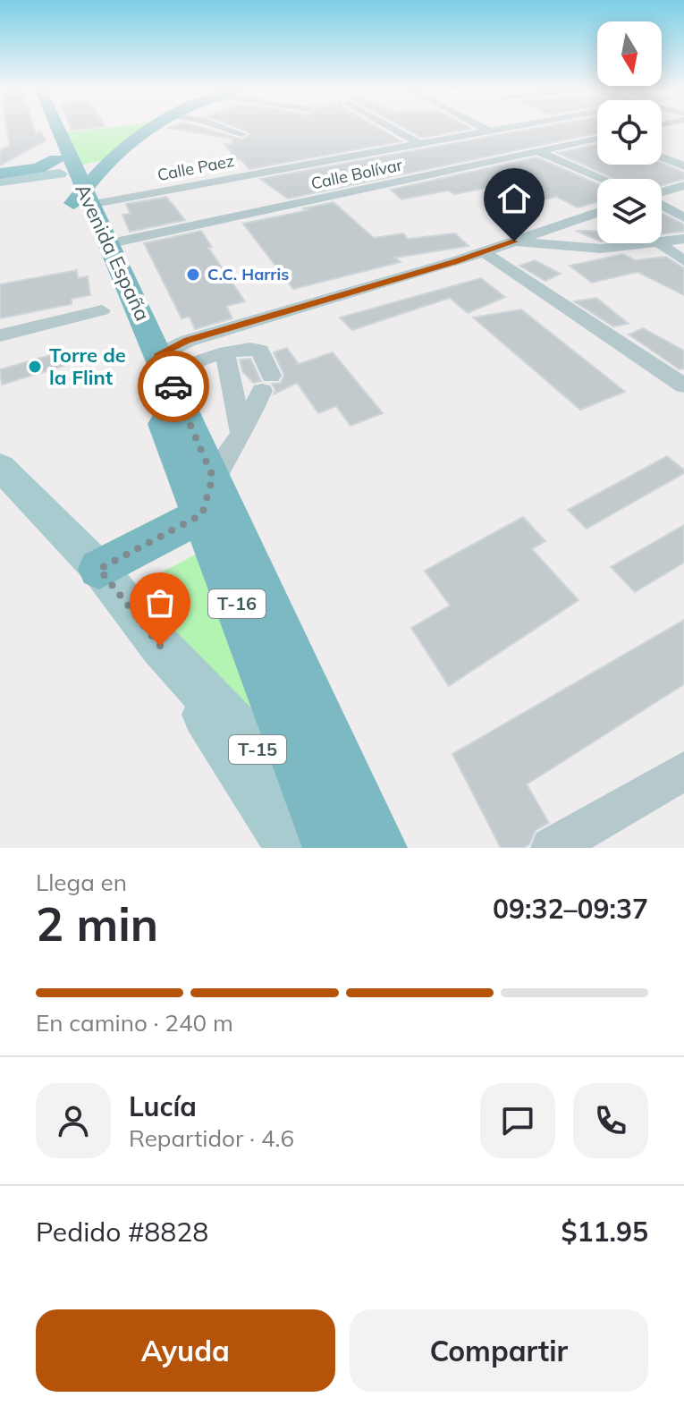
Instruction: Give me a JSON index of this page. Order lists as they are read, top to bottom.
{
  "streets": {
    "highway": ["Avenida España", "T-16"],
    "main road": ["T-15"],
    "street": ["Calle Paez", "Calle Bolívar"]
  },
  "crossings": [
    ["Calle Paez", "Avenida España"],
    ["Calle Bolívar", "Avenida España"],
    ["Avenida España", "T-15"]
  ],
  "places": ["C.C. Harris", "Torre de la Flint"],
  "north": "bottom",
  "page": {
    "heading": ["2 min", "Llega en", "09:32–09:37"],
    "panel": [
      "Lucía",
      "Repartidor · 4.6",
      "Pedido #8828",
      "$11.95"
    ],
    "bar": "En camino · 240 m",
    "buttons": ["Ayuda", "Compartir"]
  }
}
